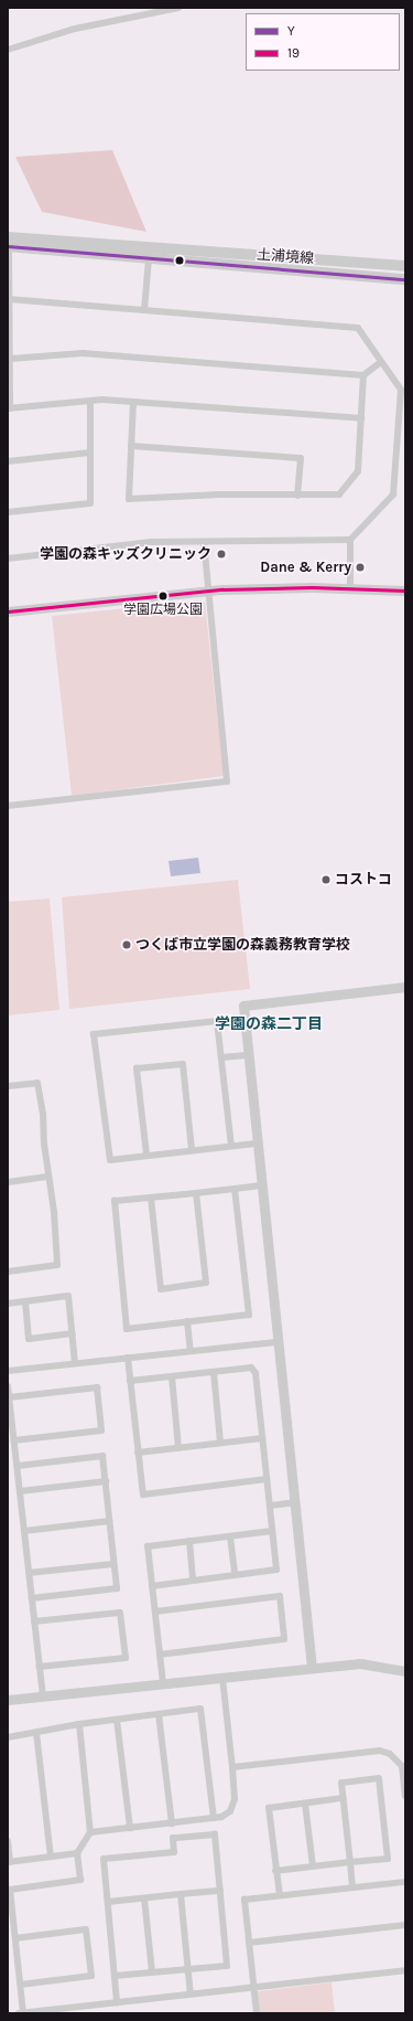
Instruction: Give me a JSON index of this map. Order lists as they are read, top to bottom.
{
  "streets": {
    "main road": ["土浦境線"]
  },
  "districts": ["学園の森二丁目"],
  "places": [
    "学園の森キッズクリニック",
    "Dane & Kerry",
    "学園広場公園",
    "コストコ",
    "つくば市立学園の森義務教育学校"
  ],
  "lines": ["transit line Y", "transit line 19"],
  "legend": ["Y", "19"]
}
